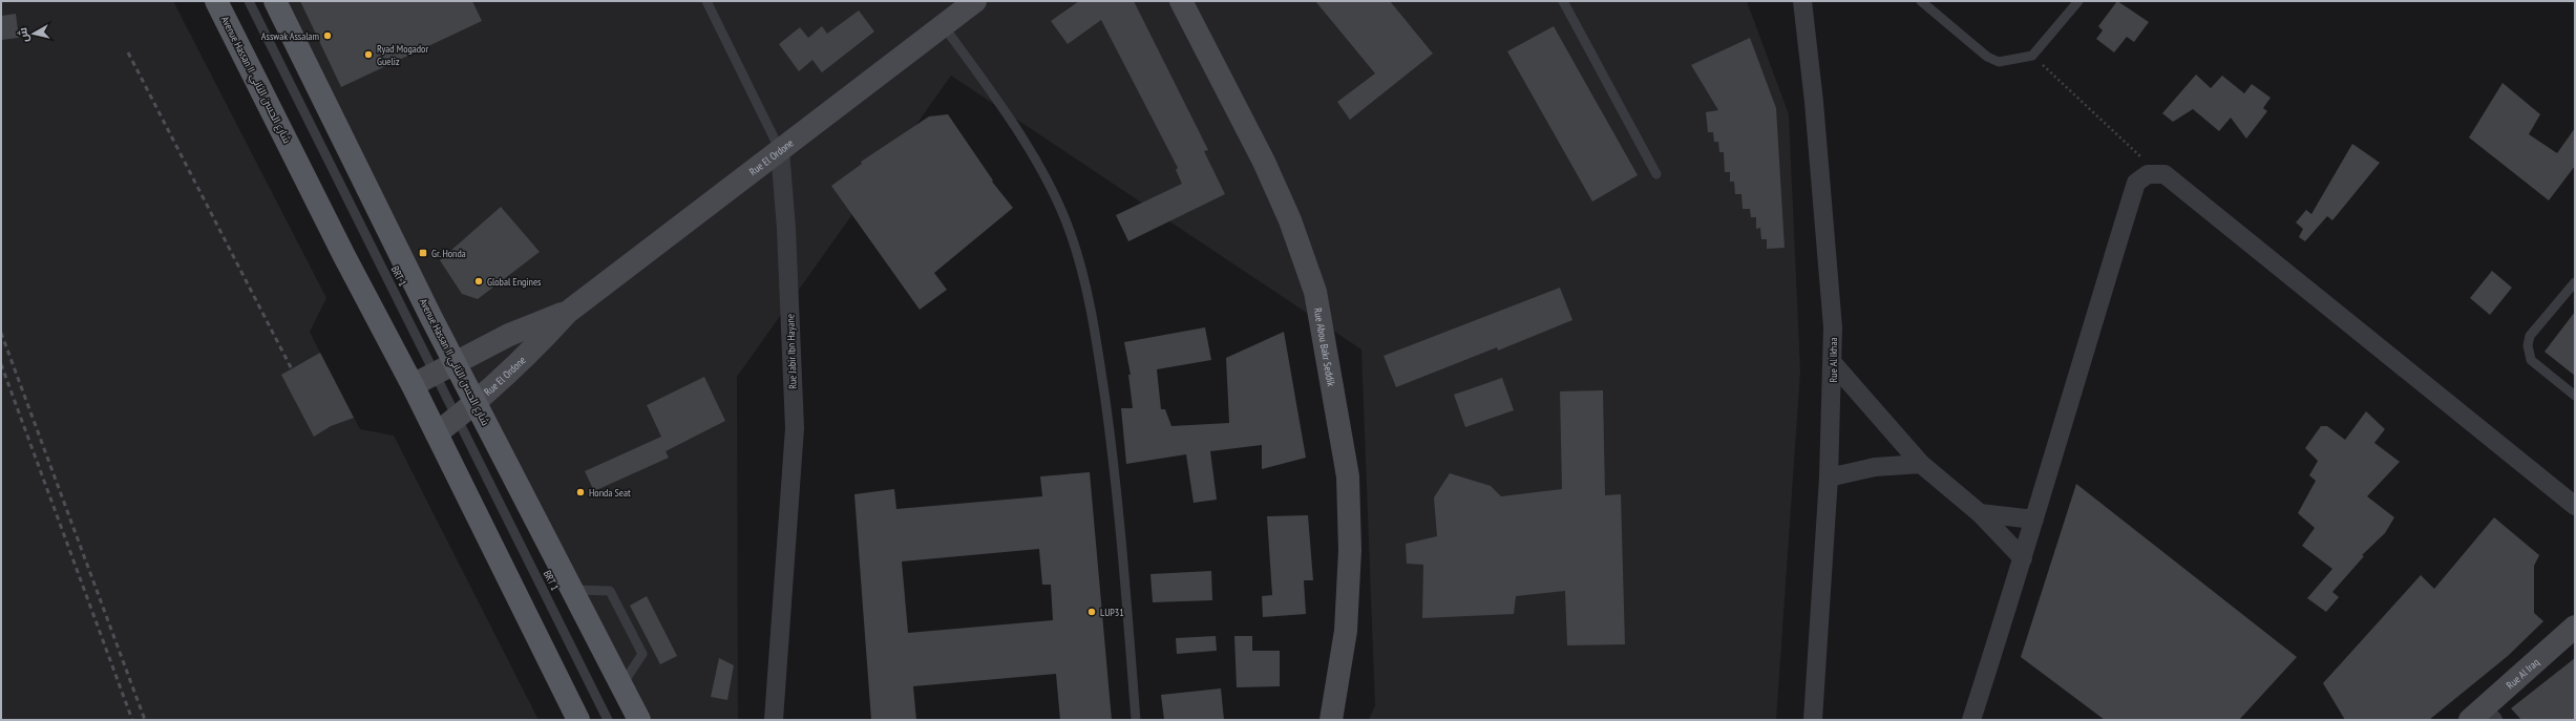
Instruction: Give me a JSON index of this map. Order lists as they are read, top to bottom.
{
  "streets": {
    "main road": ["Avenue Hassan II شارع الحسن الثاني"],
    "street": [
      "Rue El Ordone",
      "Rue Abou Bakr Seddik",
      "Rue Jabir Ibn Hayane",
      "Rue Al Ikhaa",
      "Rue Al Iraq"
    ],
    "lane": ["BRT 1"]
  },
  "crossings": [
    ["Avenue Hassan II شارع الحسن الثاني", "Rue El Ordone"],
    ["Rue El Ordone", "BRT 1"],
    ["Rue El Ordone", "Rue Jabir Ibn Hayane"]
  ],
  "places": {
    "other": [
      "Asswak Assalam",
      "Ryad Mogador Gueliz",
      "Global Engines",
      "Honda Seat",
      "LUP31"
    ],
    "transit": ["Gr. Honda"]
  },
  "north": "left"
}
